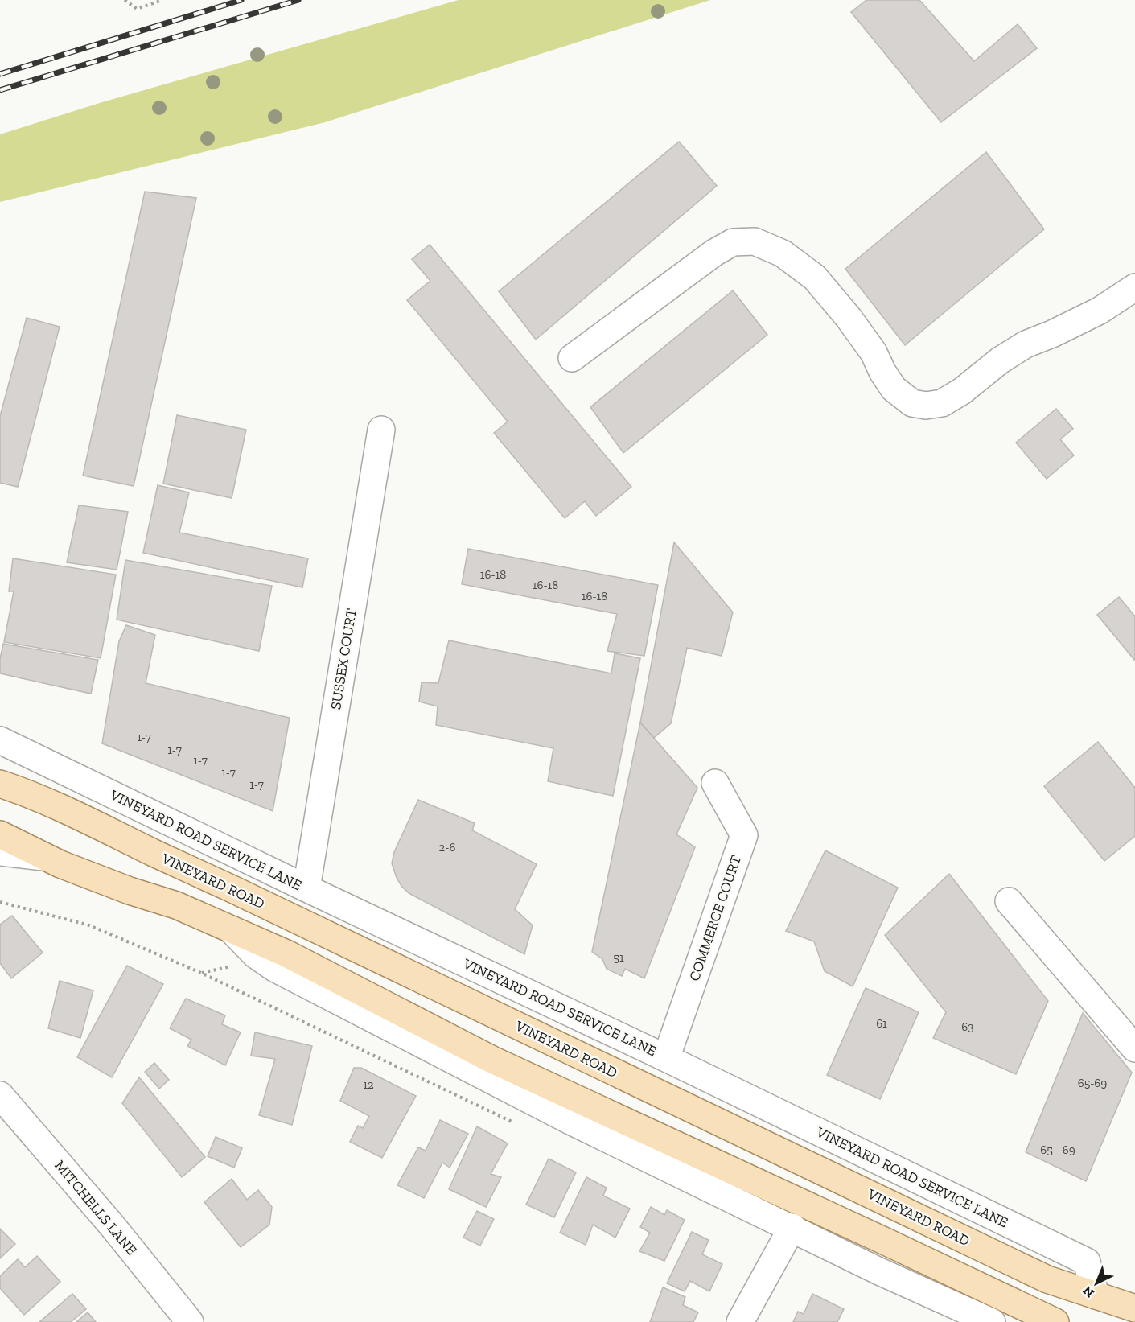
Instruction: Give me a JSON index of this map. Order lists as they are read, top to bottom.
{
  "streets": {
    "main road": ["VINEYARD ROAD"],
    "street": [
      "SUSSEX COURT",
      "VINEYARD ROAD SERVICE LANE",
      "COMMERCE COURT",
      "MITCHELLS LANE"
    ]
  },
  "crossings": [
    ["SUSSEX COURT", "VINEYARD ROAD SERVICE LANE"],
    ["VINEYARD ROAD SERVICE LANE", "VINEYARD ROAD"],
    ["VINEYARD ROAD SERVICE LANE", "COMMERCE COURT"]
  ],
  "house_numbers": [
    "16-18",
    "16-18",
    "16-18",
    "1-7",
    "1-7",
    "1-7",
    "1-7",
    "1-7",
    "2-6",
    "51",
    "61",
    "63",
    "65-69",
    "12",
    "65 - 69"
  ],
  "north": "bottom left"
}
